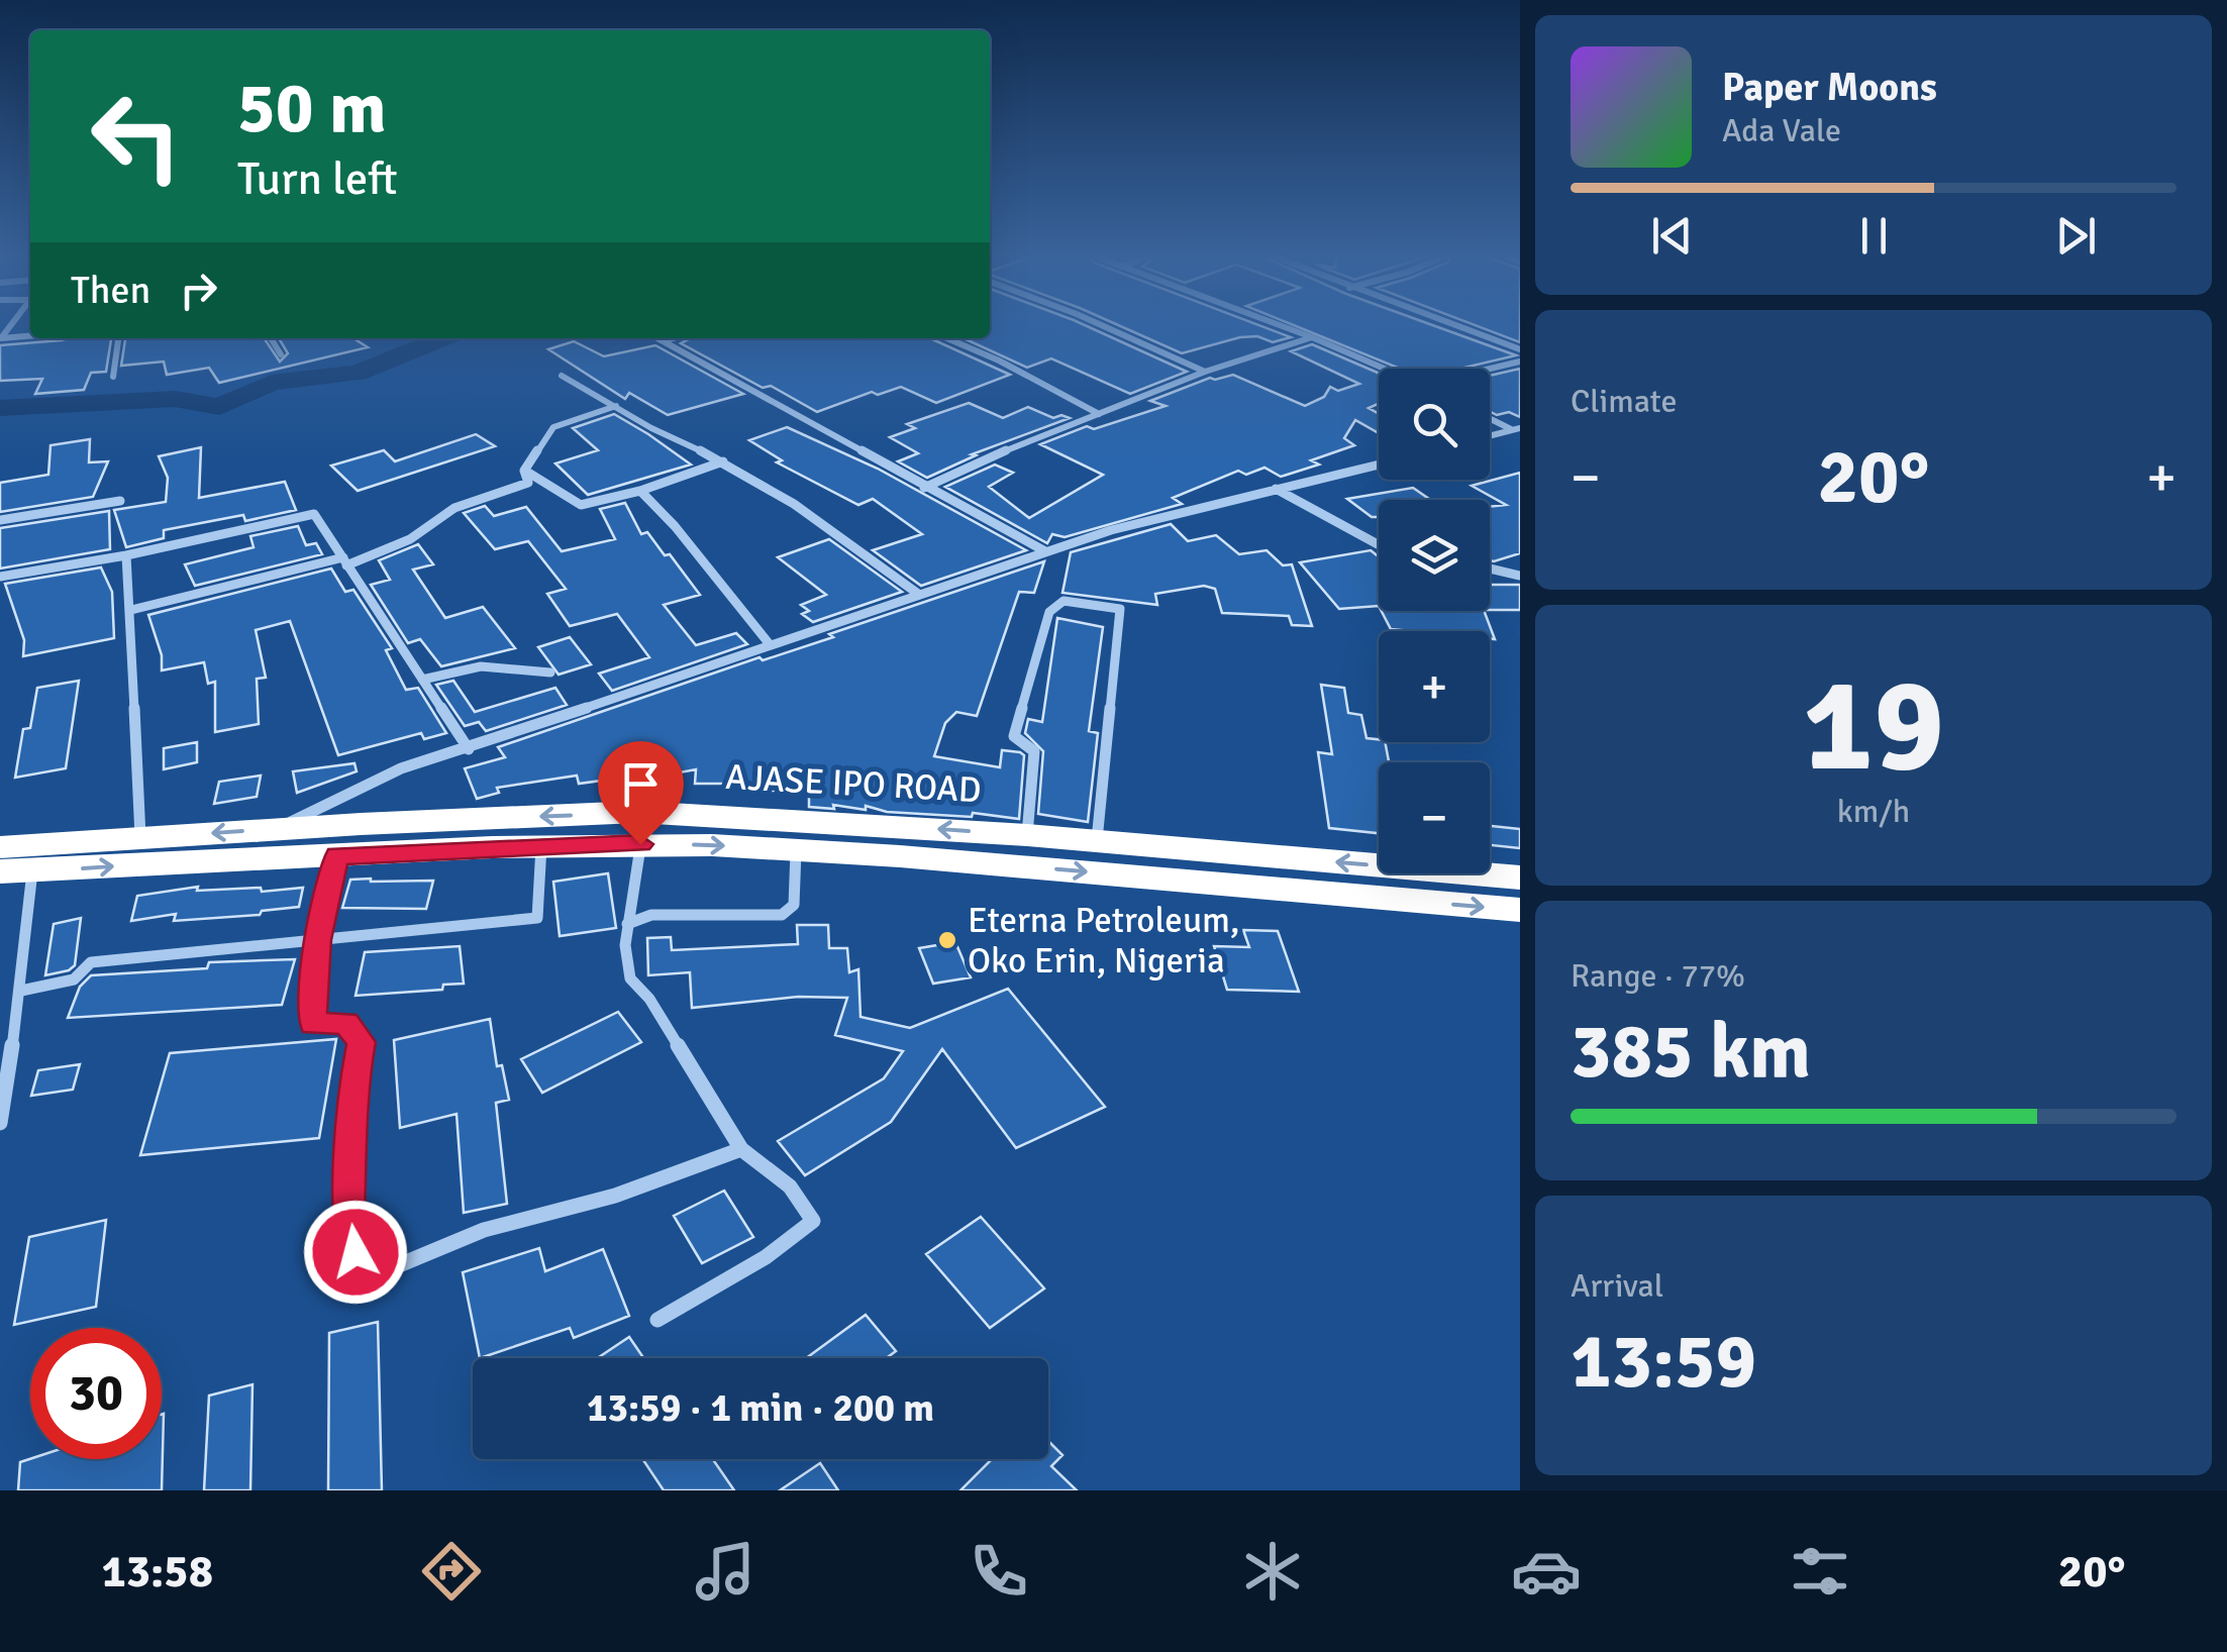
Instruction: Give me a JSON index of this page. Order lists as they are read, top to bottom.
{
  "streets": {
    "highway": ["AJASE IPO ROAD"]
  },
  "places": ["Eterna Petroleum, Oko Erin, Nigeria"],
  "page": {
    "turn": ["50 m", "Turn left"],
    "song": ["Paper Moons", "Ada Vale"],
    "then": "Then",
    "tile": [
      "Climate",
      ["19", "km/h"],
      ["Range · 77%", "385 km"],
      ["Arrival", "13:59"]
    ],
    "map_buttons": ["+", "−"],
    "heat": ["−", "20°", "+"],
    "limit": "30",
    "trip": "13:59 · 1 min · 200 m",
    "tabs": ["13:58", "20°"]
  }
}
